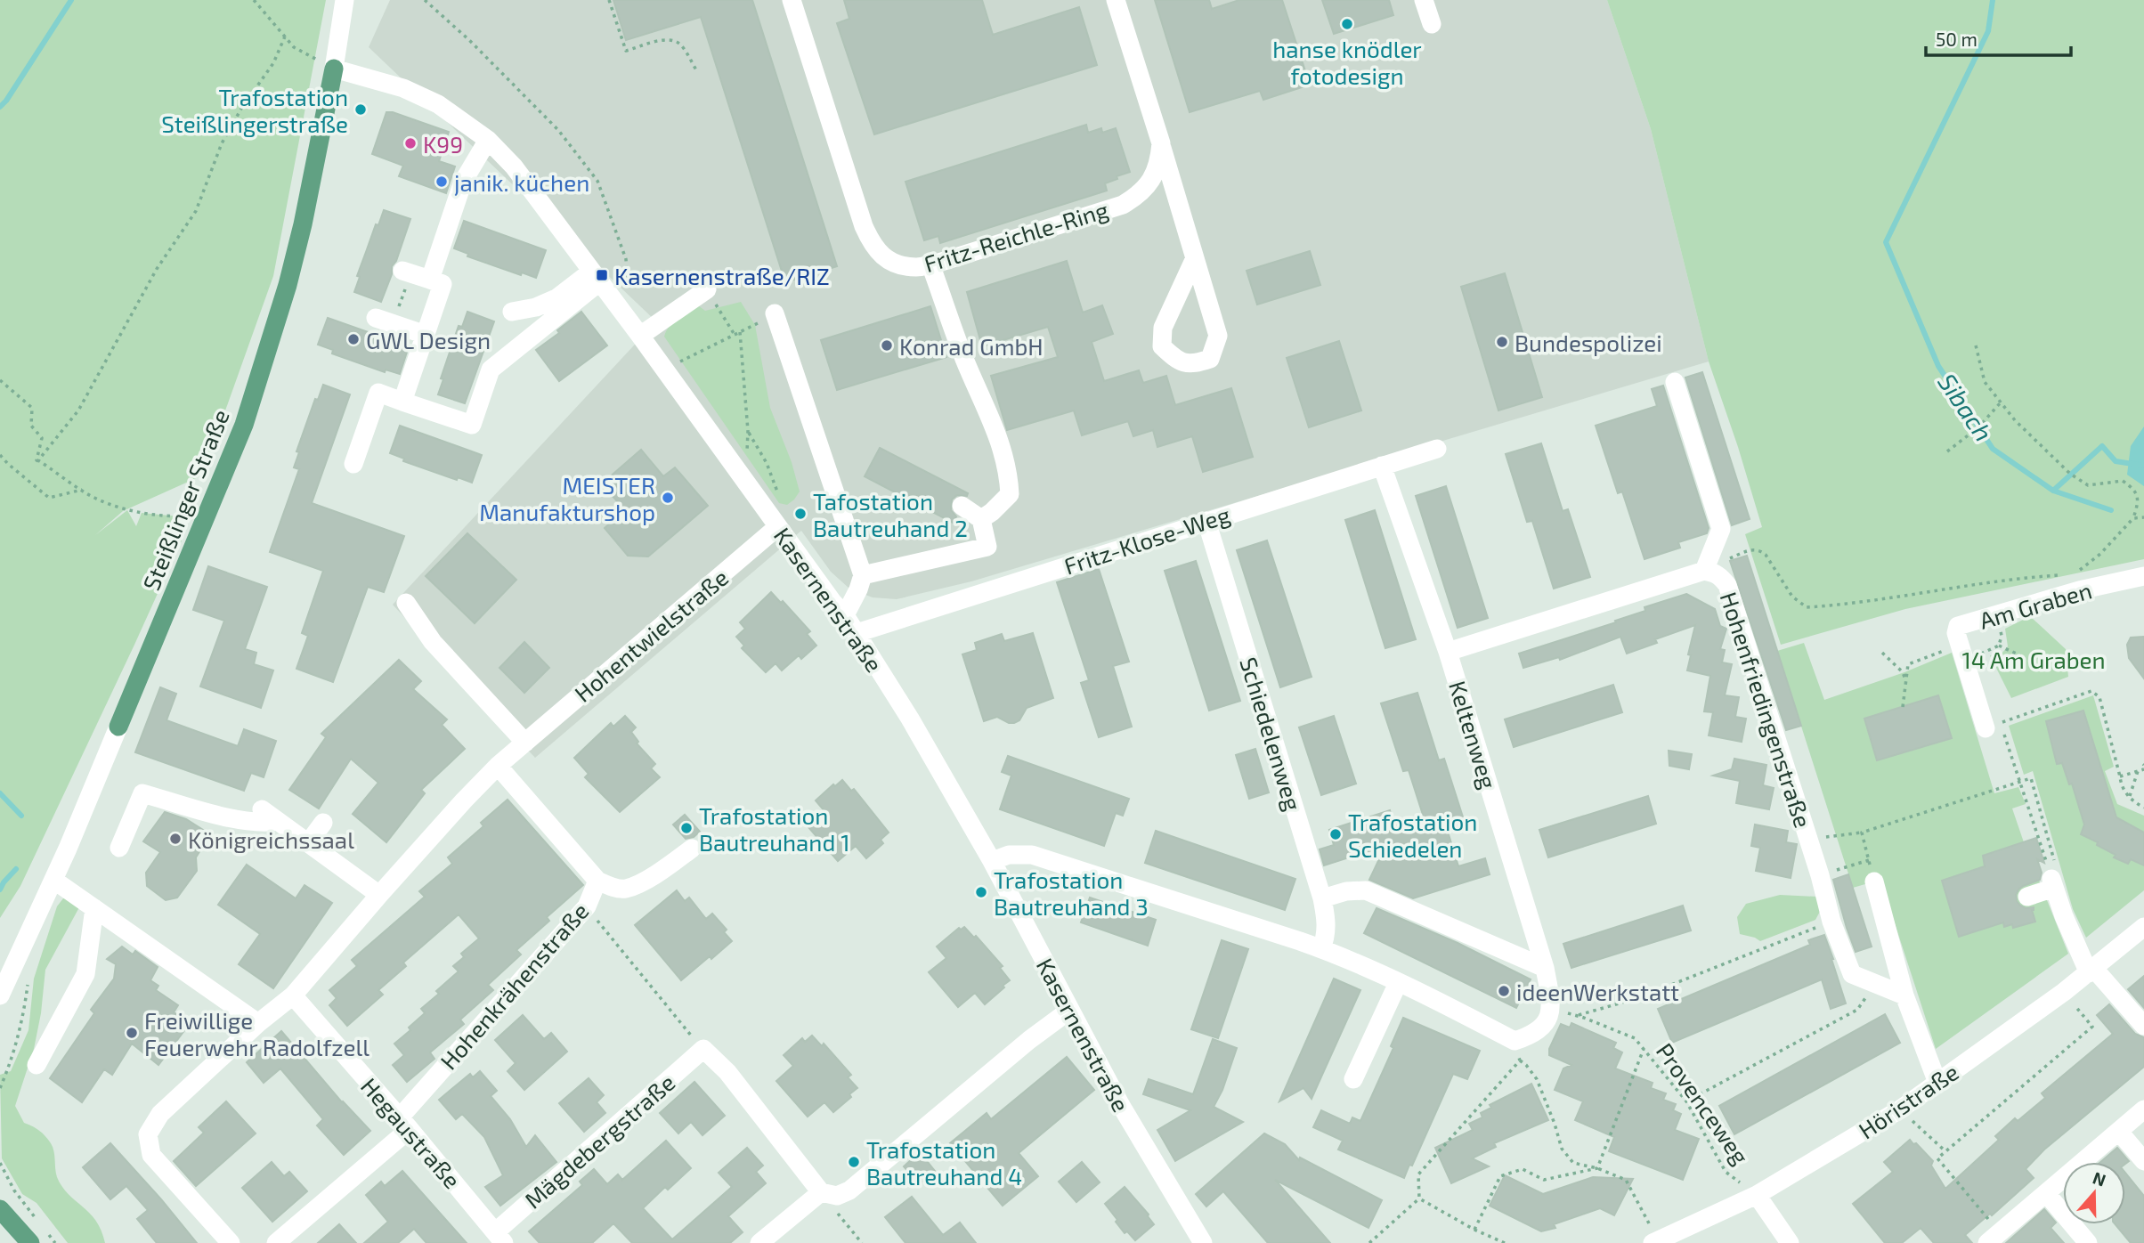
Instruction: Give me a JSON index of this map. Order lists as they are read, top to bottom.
{
  "streets": {
    "main road": ["Steißlinger Straße"],
    "street": [
      "Fritz-Reichle-Ring",
      "Fritz-Klose-Weg",
      "Kasernenstraße",
      "Am Graben",
      "Hohentwielstraße",
      "Hohenfriedingenstraße",
      "Schiedelenweg",
      "Keltenweg",
      "Hohenkrähenstraße",
      "Höristraße",
      "Hegaustraße",
      "Mägdebergstraße"
    ],
    "path": ["Provenceweg"]
  },
  "crossings": [
    ["Steißlinger Straße", "Kasernenstraße"],
    ["Fritz-Klose-Weg", "Kasernenstraße"],
    ["Fritz-Klose-Weg", "Schiedelenweg"],
    ["Fritz-Klose-Weg", "Keltenweg"],
    ["Kasernenstraße", "Hohentwielstraße"],
    ["Hohentwielstraße", "Hohenkrähenstraße"],
    ["Hohentwielstraße", "Hegaustraße"],
    ["Hohenfriedingenstraße", "Keltenweg"],
    ["Keltenweg", "Provenceweg"],
    ["Hohenkrähenstraße", "Hegaustraße"],
    ["Höristraße", "Provenceweg"],
    ["Hegaustraße", "Mägdebergstraße"]
  ],
  "water": ["Sibach"],
  "parks": ["14 Am Graben"],
  "places": {
    "other": [
      "hanse knödler fotodesign",
      "Trafostation Steißlingerstraße",
      "K99",
      "janik. küchen",
      "GWL Design",
      "Bundespolizei",
      "Konrad GmbH",
      "MEISTER Manufakturshop",
      "Tafostation Bautreuhand 2",
      "Trafostation Bautreuhand 1",
      "Trafostation Schiedelen",
      "Königreichssaal",
      "Trafostation Bautreuhand 3",
      "ideenWerkstatt",
      "Freiwillige Feuerwehr Radolfzell",
      "Trafostation Bautreuhand 4"
    ],
    "transit": ["Kasernenstraße/RIZ"]
  },
  "scale_bar": "50 m",
  "north": "top"
}
